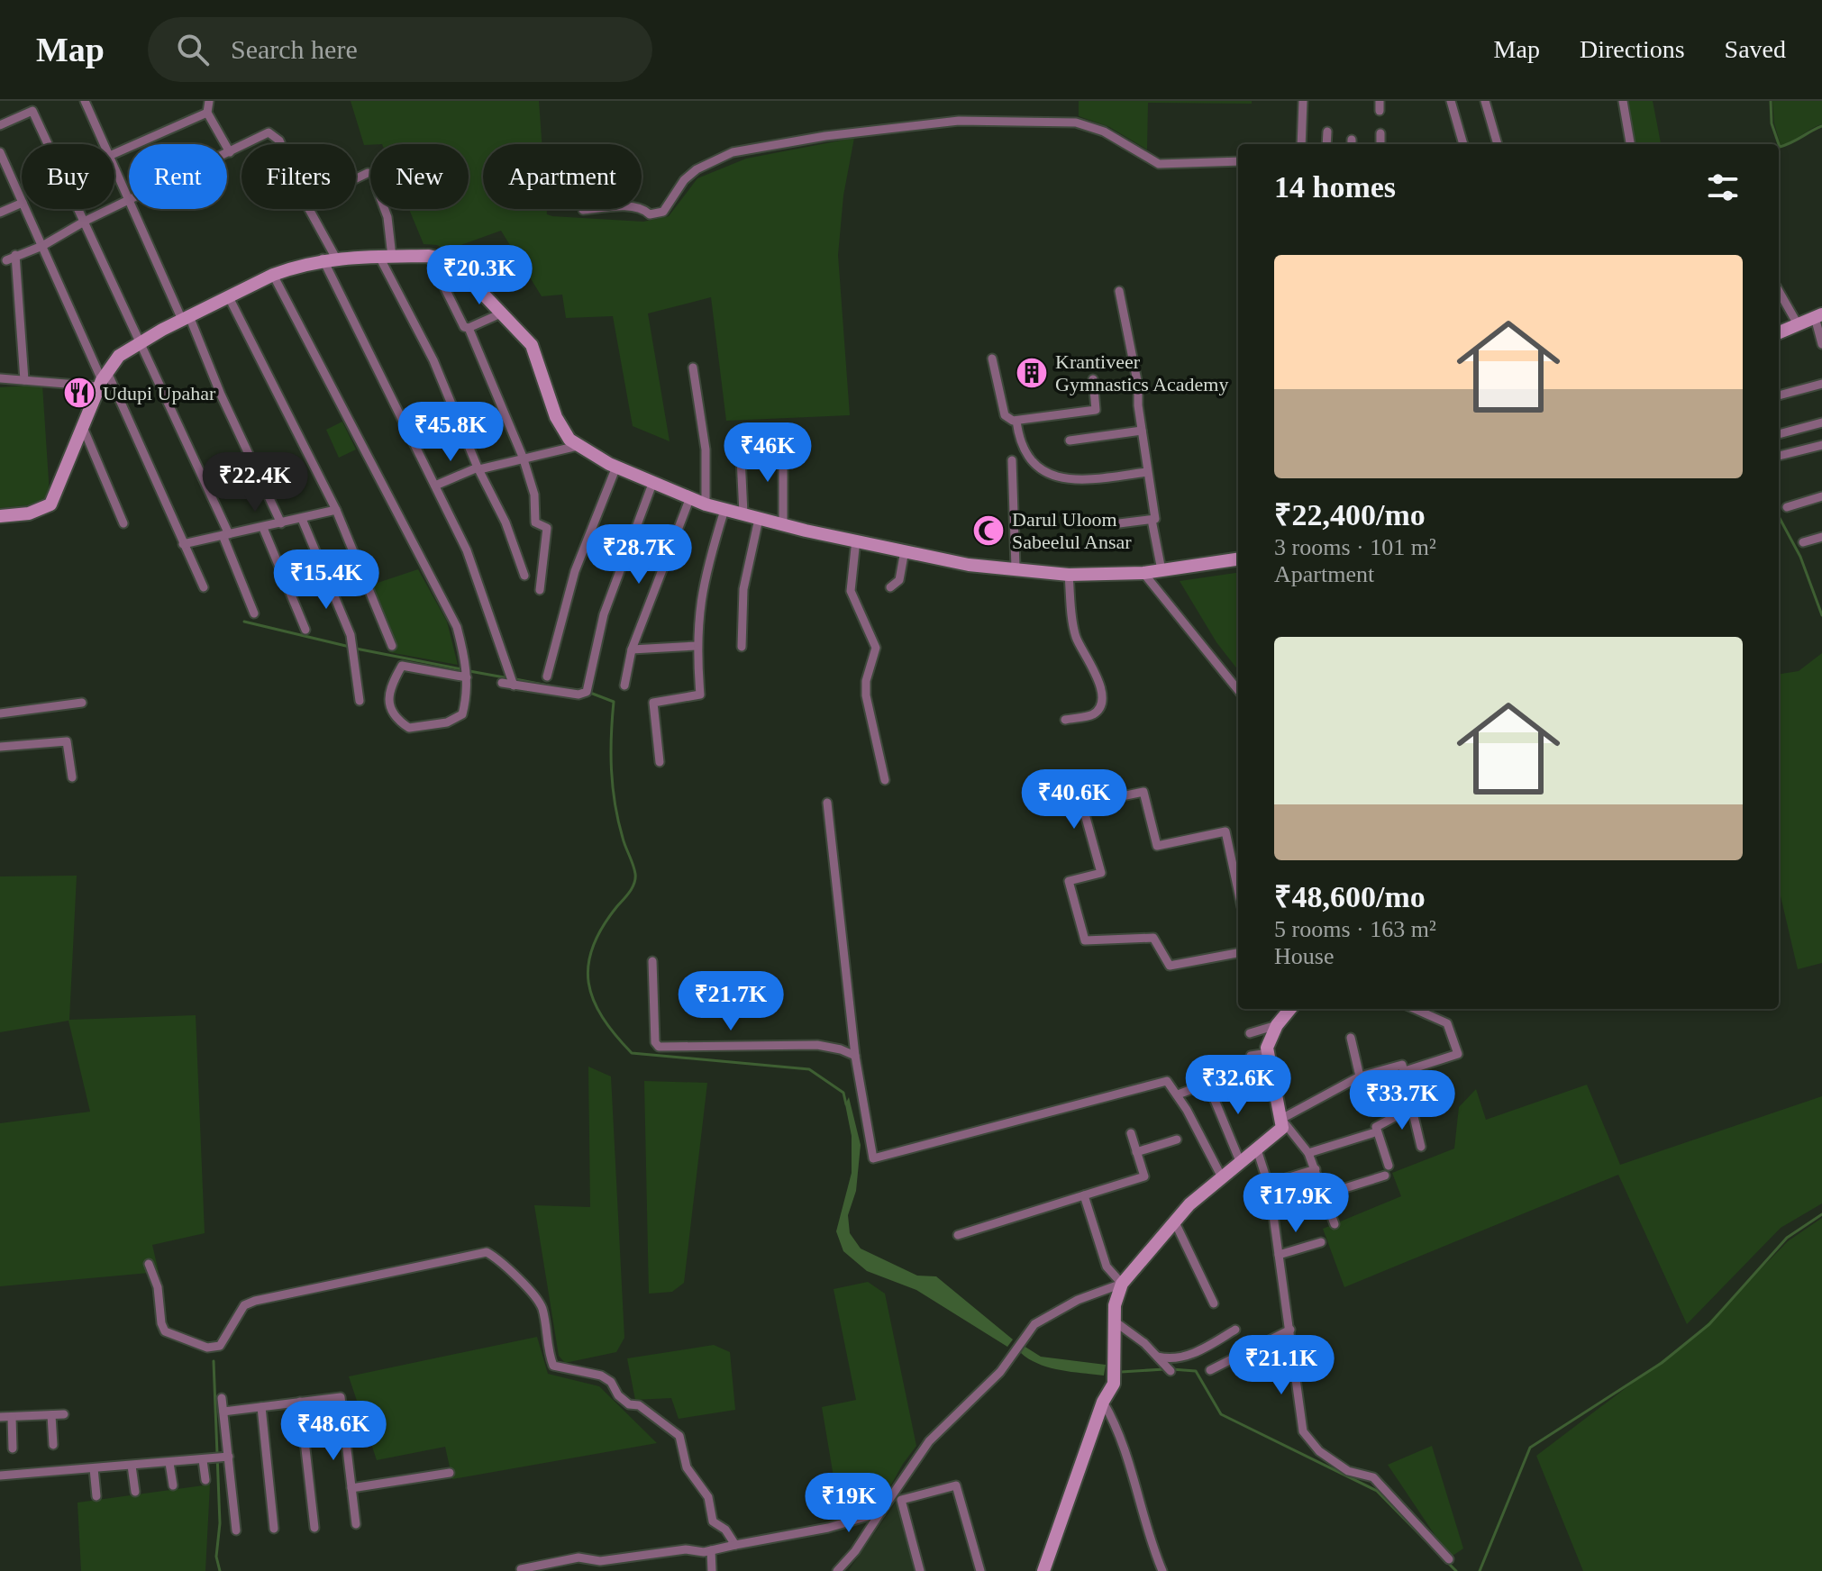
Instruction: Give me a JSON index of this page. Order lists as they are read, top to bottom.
{
  "places": {
    "building": ["Krantiveer Gymnastics Academy"],
    "restaurant": ["Udupi Upahar"],
    "mosque": ["Darul Uloom Sabeelul Ansar"]
  },
  "page": {
    "header": "Map",
    "search": "Search here",
    "nav": ["Map", "Directions", "Saved"],
    "chip": [
      "Buy",
      "Rent",
      "Filters",
      "New",
      "Apartment"
    ],
    "heading": "14 homes",
    "list": [
      {
        "name": "₹22,400/mo",
        "note": "3 rooms · 101 m² · Apartment"
      },
      {
        "name": "₹48,600/mo",
        "note": "5 rooms · 163 m² · House"
      }
    ],
    "price": [
      "₹20.3K",
      "₹45.8K",
      "₹46K",
      "₹22.4K",
      "₹28.7K",
      "₹15.4K",
      "₹40.6K",
      "₹21.7K",
      "₹32.6K",
      "₹33.7K",
      "₹17.9K",
      "₹21.1K",
      "₹48.6K",
      "₹19K"
    ]
  }
}
